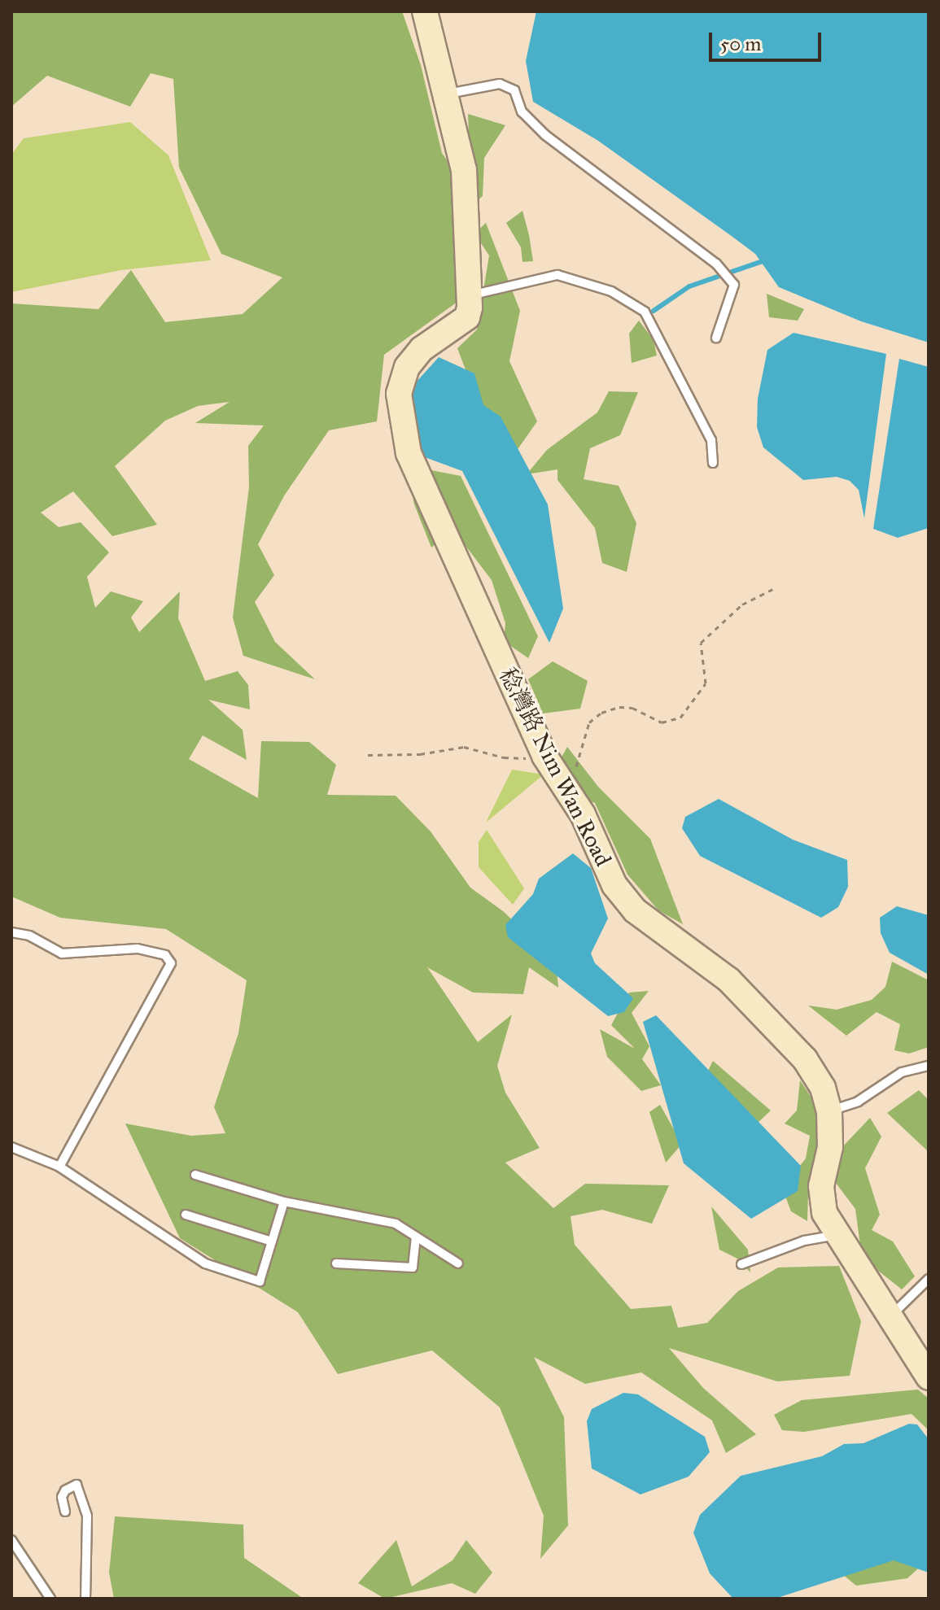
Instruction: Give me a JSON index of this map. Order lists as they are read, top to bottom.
{
  "streets": {
    "street": ["稔灣路 Nim Wan Road"]
  },
  "scale_bar": "50 m"
}
